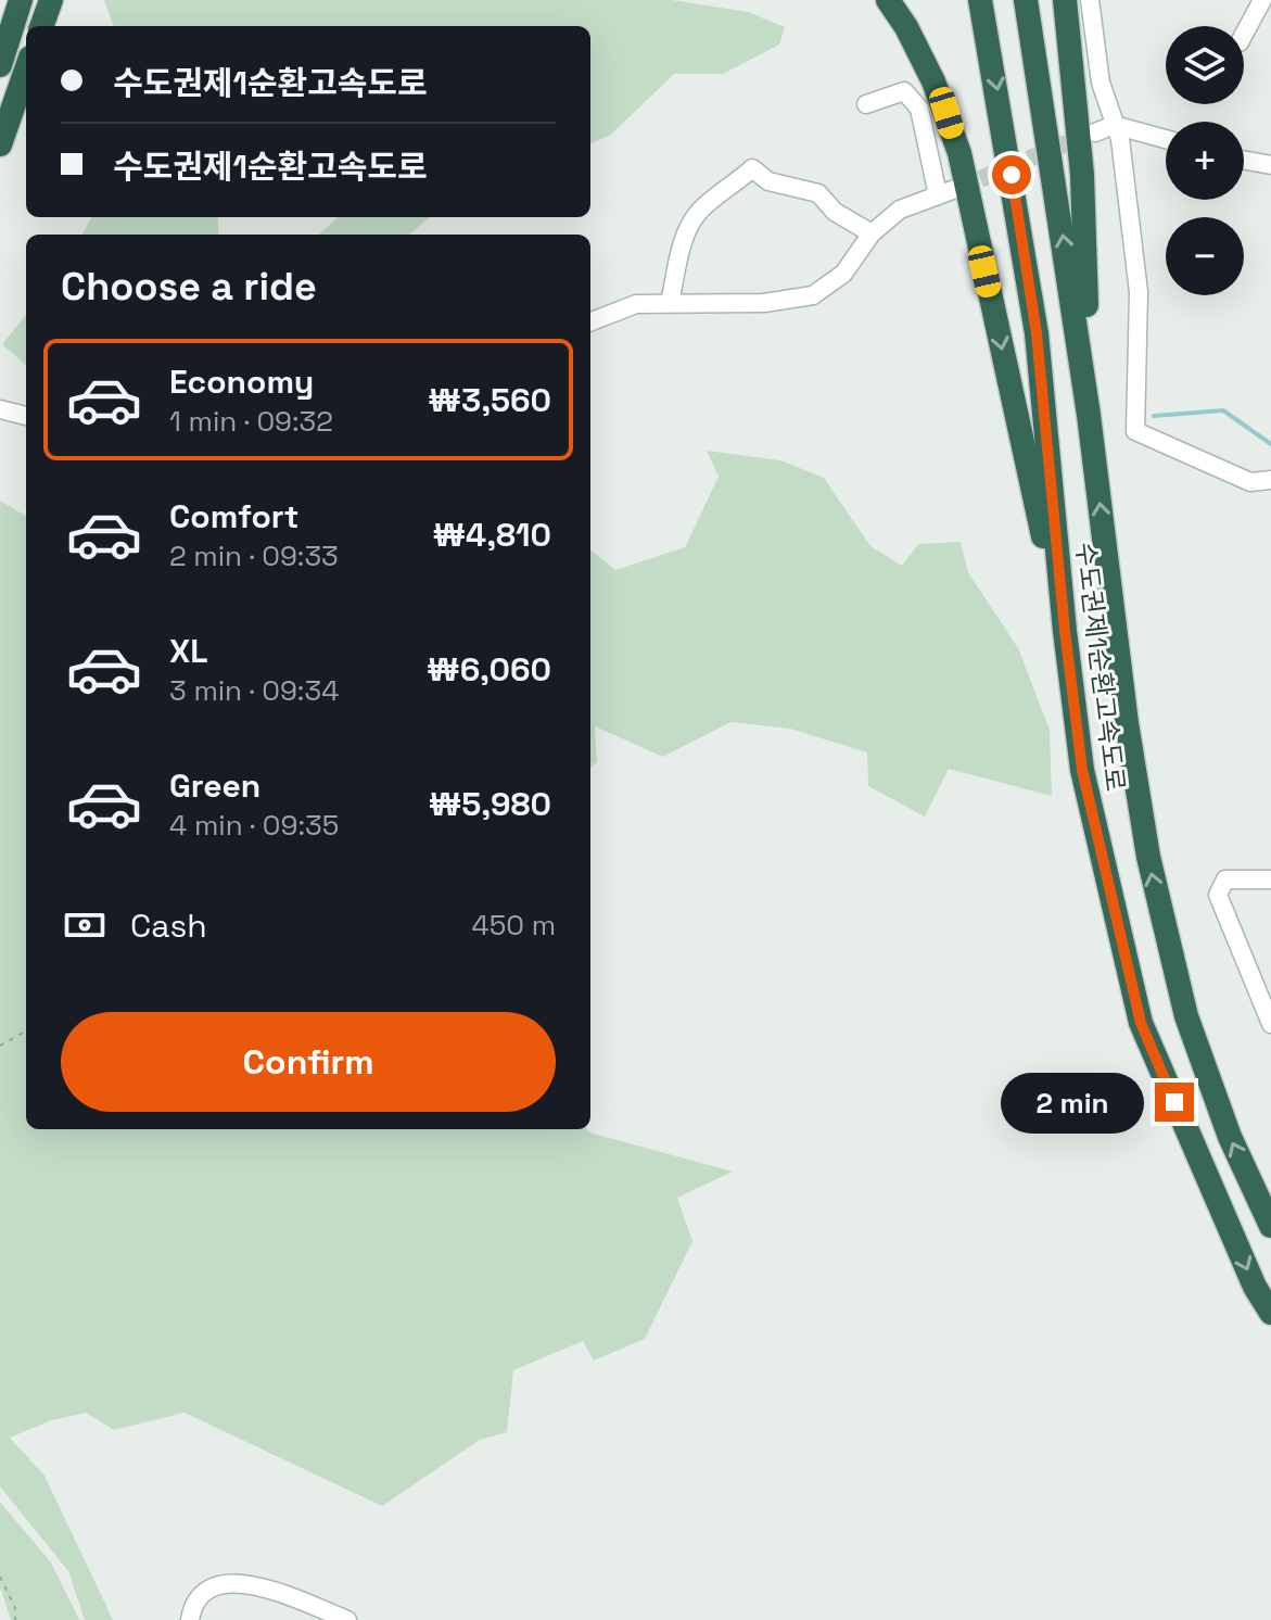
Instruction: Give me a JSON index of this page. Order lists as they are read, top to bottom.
{
  "streets": {
    "highway": ["수도권제1순환고속도로"]
  },
  "page": {
    "map_buttons": ["+", "−"],
    "banner": ["수도권제1순환고속도로", "수도권제1순환고속도로"],
    "heading": "Choose a ride",
    "list": [
      {
        "name": "Economy",
        "note": "1 min · 09:32",
        "value": "₩3,560"
      },
      {
        "name": "Comfort",
        "note": "2 min · 09:33",
        "value": "₩4,810"
      },
      {
        "name": "XL",
        "note": "3 min · 09:34",
        "value": "₩6,060"
      },
      {
        "name": "Green",
        "note": "4 min · 09:35",
        "value": "₩5,980"
      }
    ],
    "pay": ["Cash", "450 m"],
    "buttons": "Confirm",
    "bubble": "2 min"
  }
}
